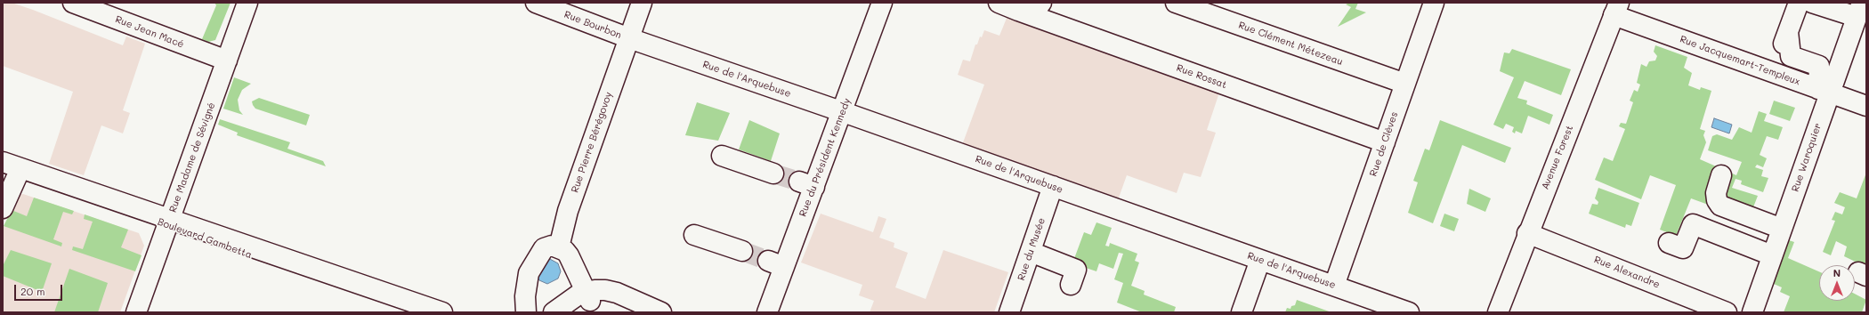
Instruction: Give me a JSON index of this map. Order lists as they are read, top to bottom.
{
  "streets": {
    "street": [
      "Rue Bourbon",
      "Rue Jean Macé",
      "Rue Clément Métezeau",
      "Rue Jacquemart-Templeux",
      "Rue Rossat",
      "Rue de l'Arquebuse",
      "Rue Pierre Bérégovoy",
      "Rue de Clèves",
      "Rue Madame de Sévigné",
      "Rue du Président Kennedy",
      "Avenue Forest",
      "Rue Waroquier",
      "Boulevard Gambetta",
      "Rue du Musée",
      "Rue Alexandre"
    ]
  },
  "crossings": [
    ["Rue Bourbon", "Rue de l'Arquebuse"],
    ["Rue Bourbon", "Rue Pierre Bérégovoy"],
    ["Rue Jean Macé", "Rue Madame de Sévigné"],
    ["Rue Clément Métezeau", "Rue de Clèves"],
    ["Rue Jacquemart-Templeux", "Avenue Forest"],
    ["Rue Jacquemart-Templeux", "Rue Waroquier"],
    ["Rue Rossat", "Rue de Clèves"],
    ["Rue de l'Arquebuse", "Rue Pierre Bérégovoy"],
    ["Rue de l'Arquebuse", "Rue de Clèves"],
    ["Rue de l'Arquebuse", "Rue du Président Kennedy"],
    ["Rue de l'Arquebuse", "Rue du Musée"],
    ["Rue Madame de Sévigné", "Boulevard Gambetta"],
    ["Avenue Forest", "Rue Alexandre"]
  ],
  "scale_bar": "20 m",
  "north": "top"
}
